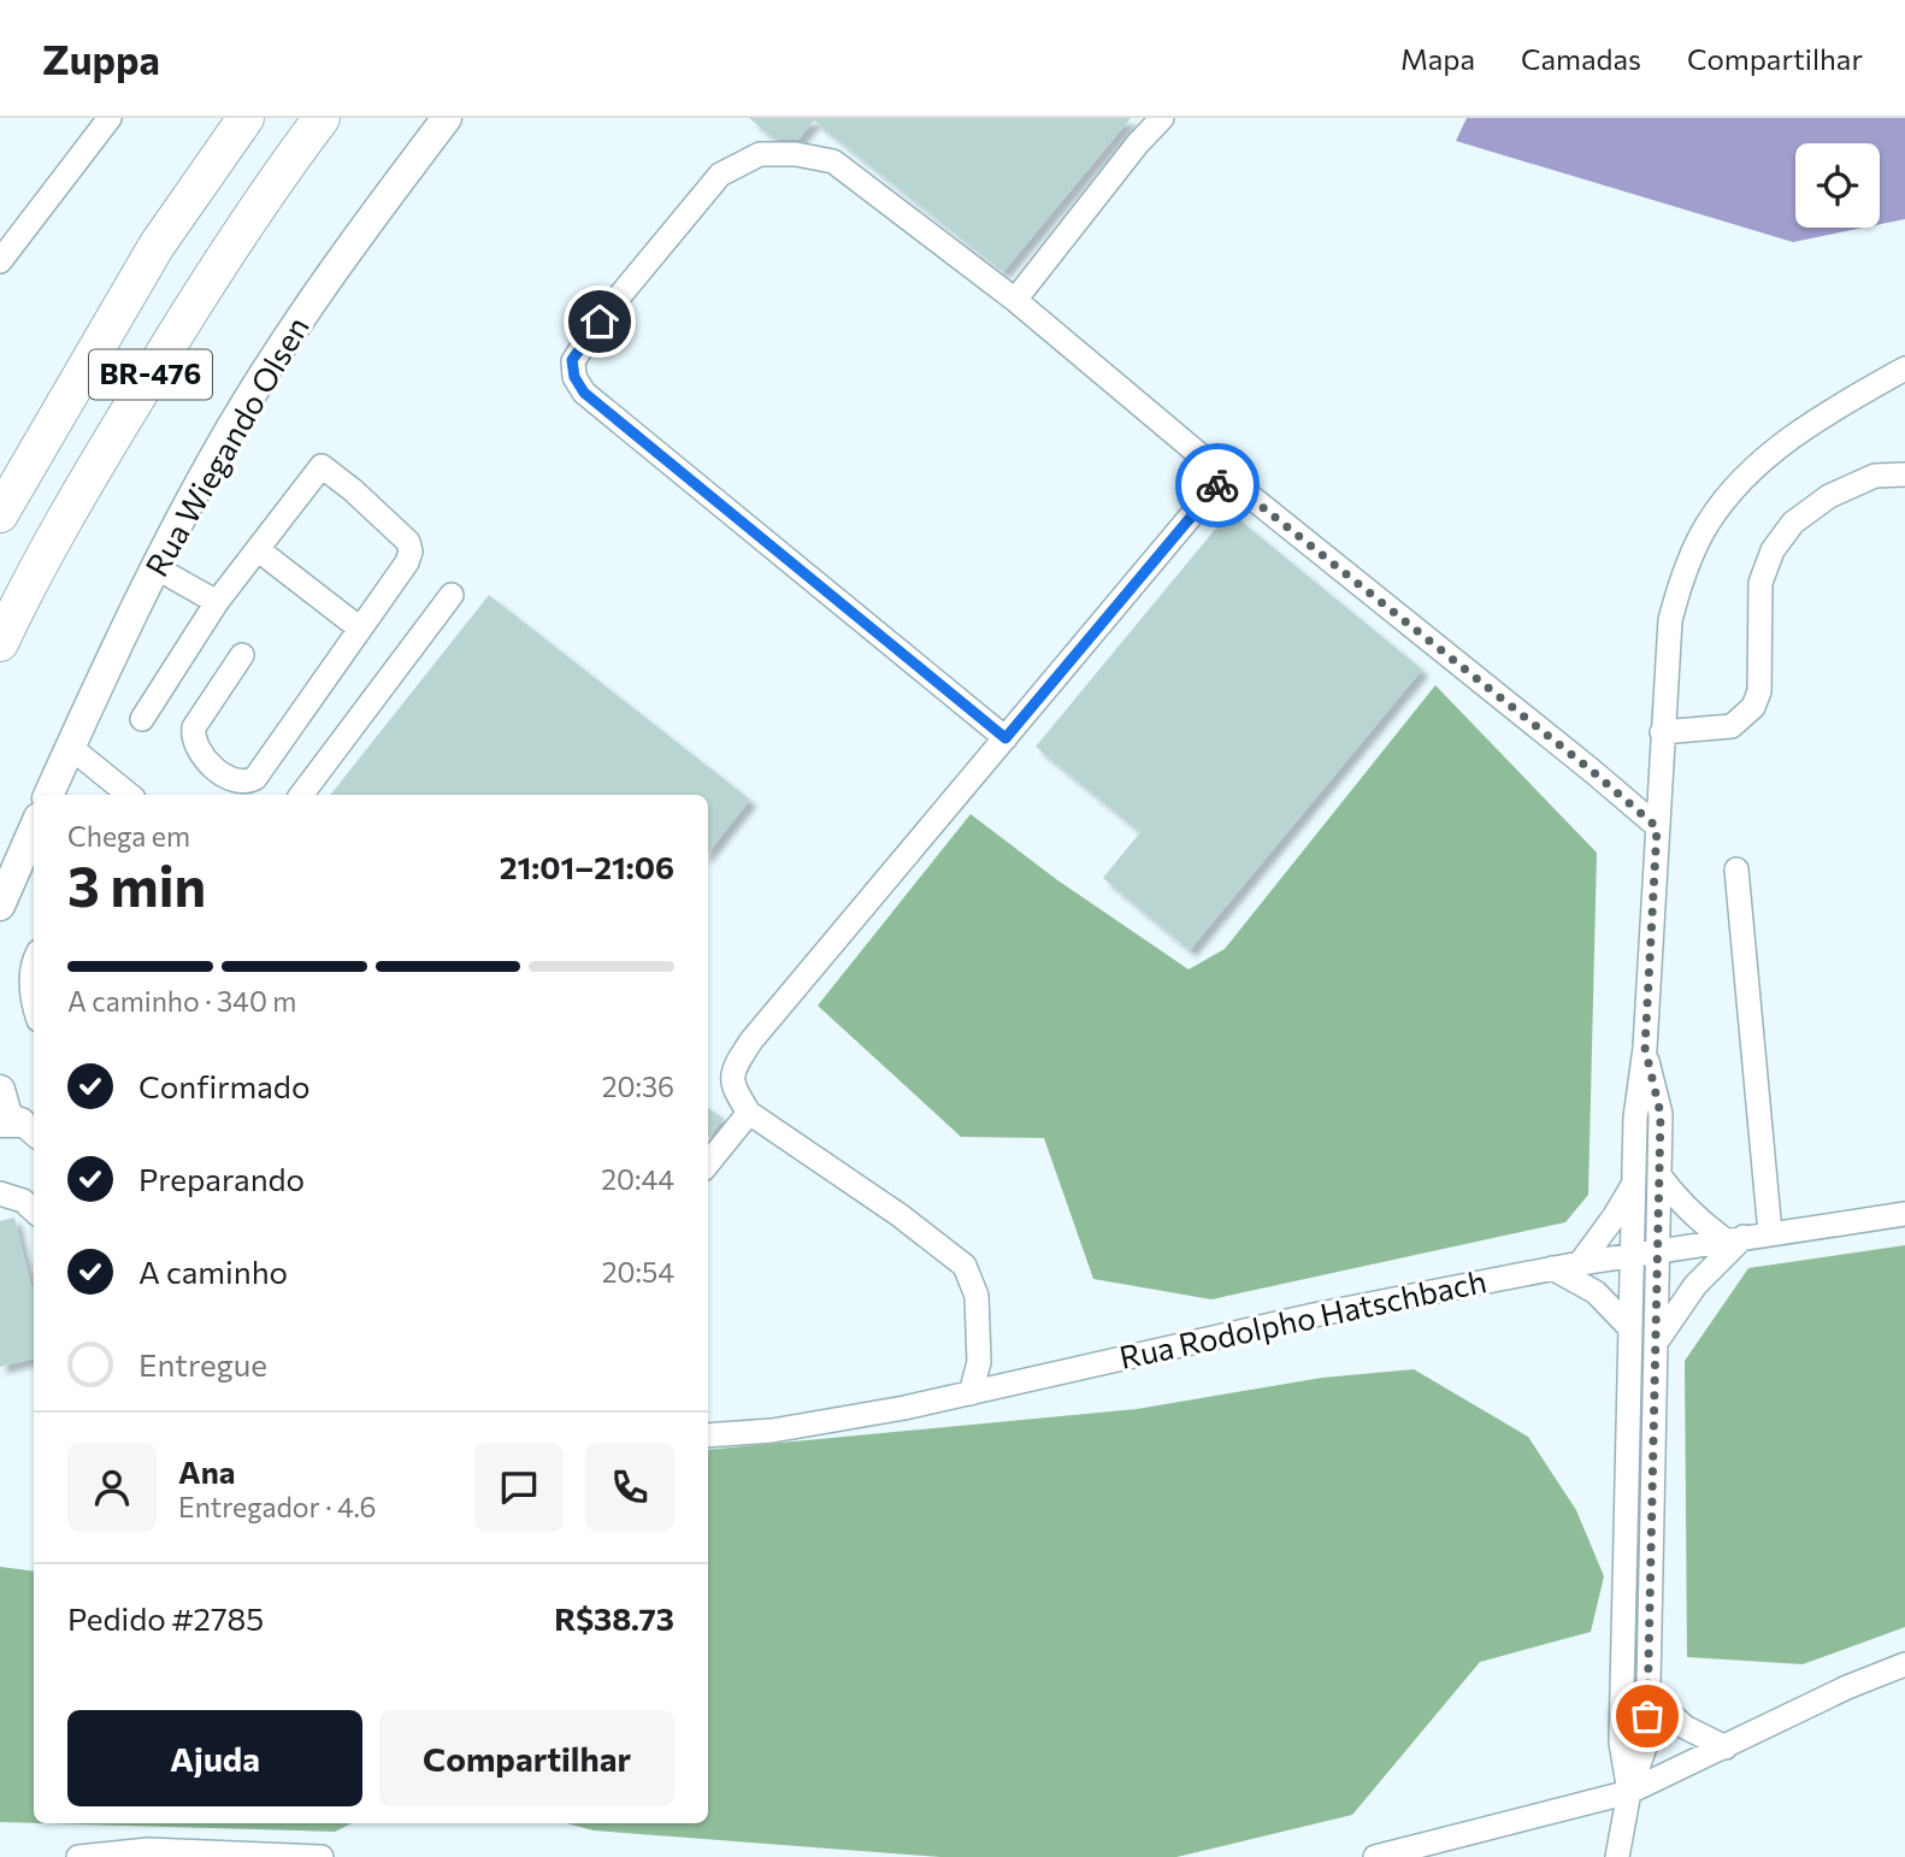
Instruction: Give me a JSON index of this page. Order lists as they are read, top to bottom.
{
  "streets": {
    "highway": ["BR-476"],
    "main road": ["Rua Wiegando Olsen"],
    "street": ["Rua Rodolpho Hatschbach"]
  },
  "page": {
    "header": "Zuppa",
    "nav": ["Mapa", "Camadas", "Compartilhar"],
    "heading": ["3 min", "Chega em", "21:01–21:06"],
    "panel": [
      "Ana",
      "Entregador · 4.6",
      "Pedido #2785",
      "R$38.73"
    ],
    "bar": "A caminho · 340 m",
    "list": [
      ["Confirmado", "20:36"],
      ["Preparando", "20:44"],
      ["A caminho", "20:54"],
      "Entregue"
    ],
    "buttons": ["Ajuda", "Compartilhar"]
  }
}
